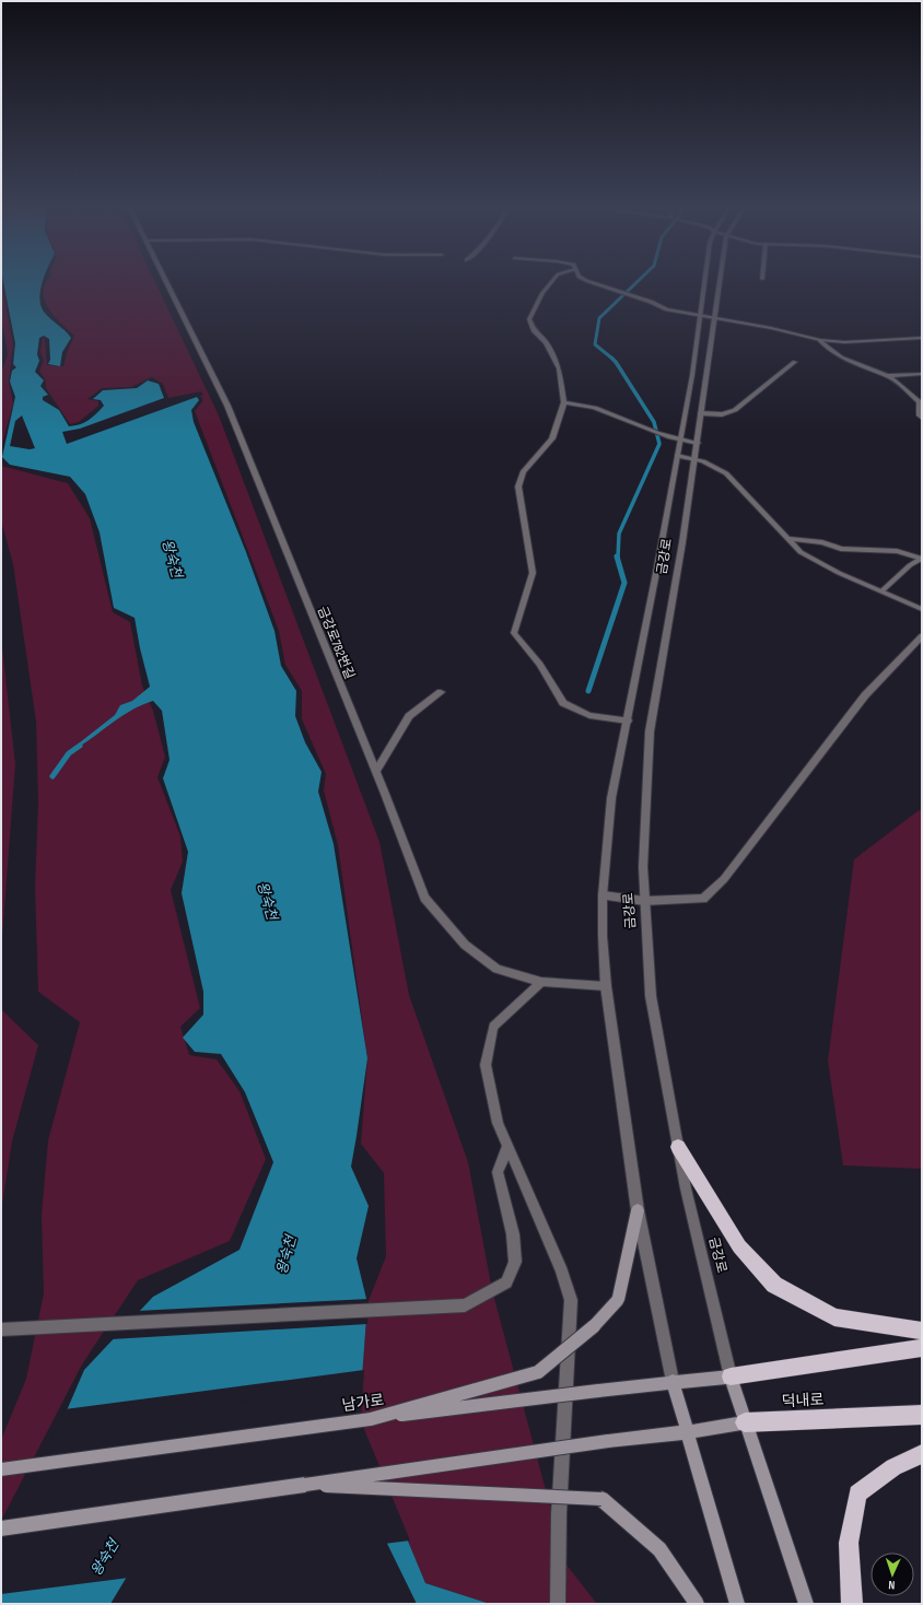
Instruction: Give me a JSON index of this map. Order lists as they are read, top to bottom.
{
  "streets": {
    "highway": ["덕내로"],
    "main road": ["금강로", "남가로"],
    "street": ["금강로782번길"]
  },
  "crossings": [
    ["금강로", "금강로782번길"],
    ["금강로", "덕내로"],
    ["금강로", "남가로"]
  ],
  "water": ["왕숙천"],
  "north": "bottom"
}
